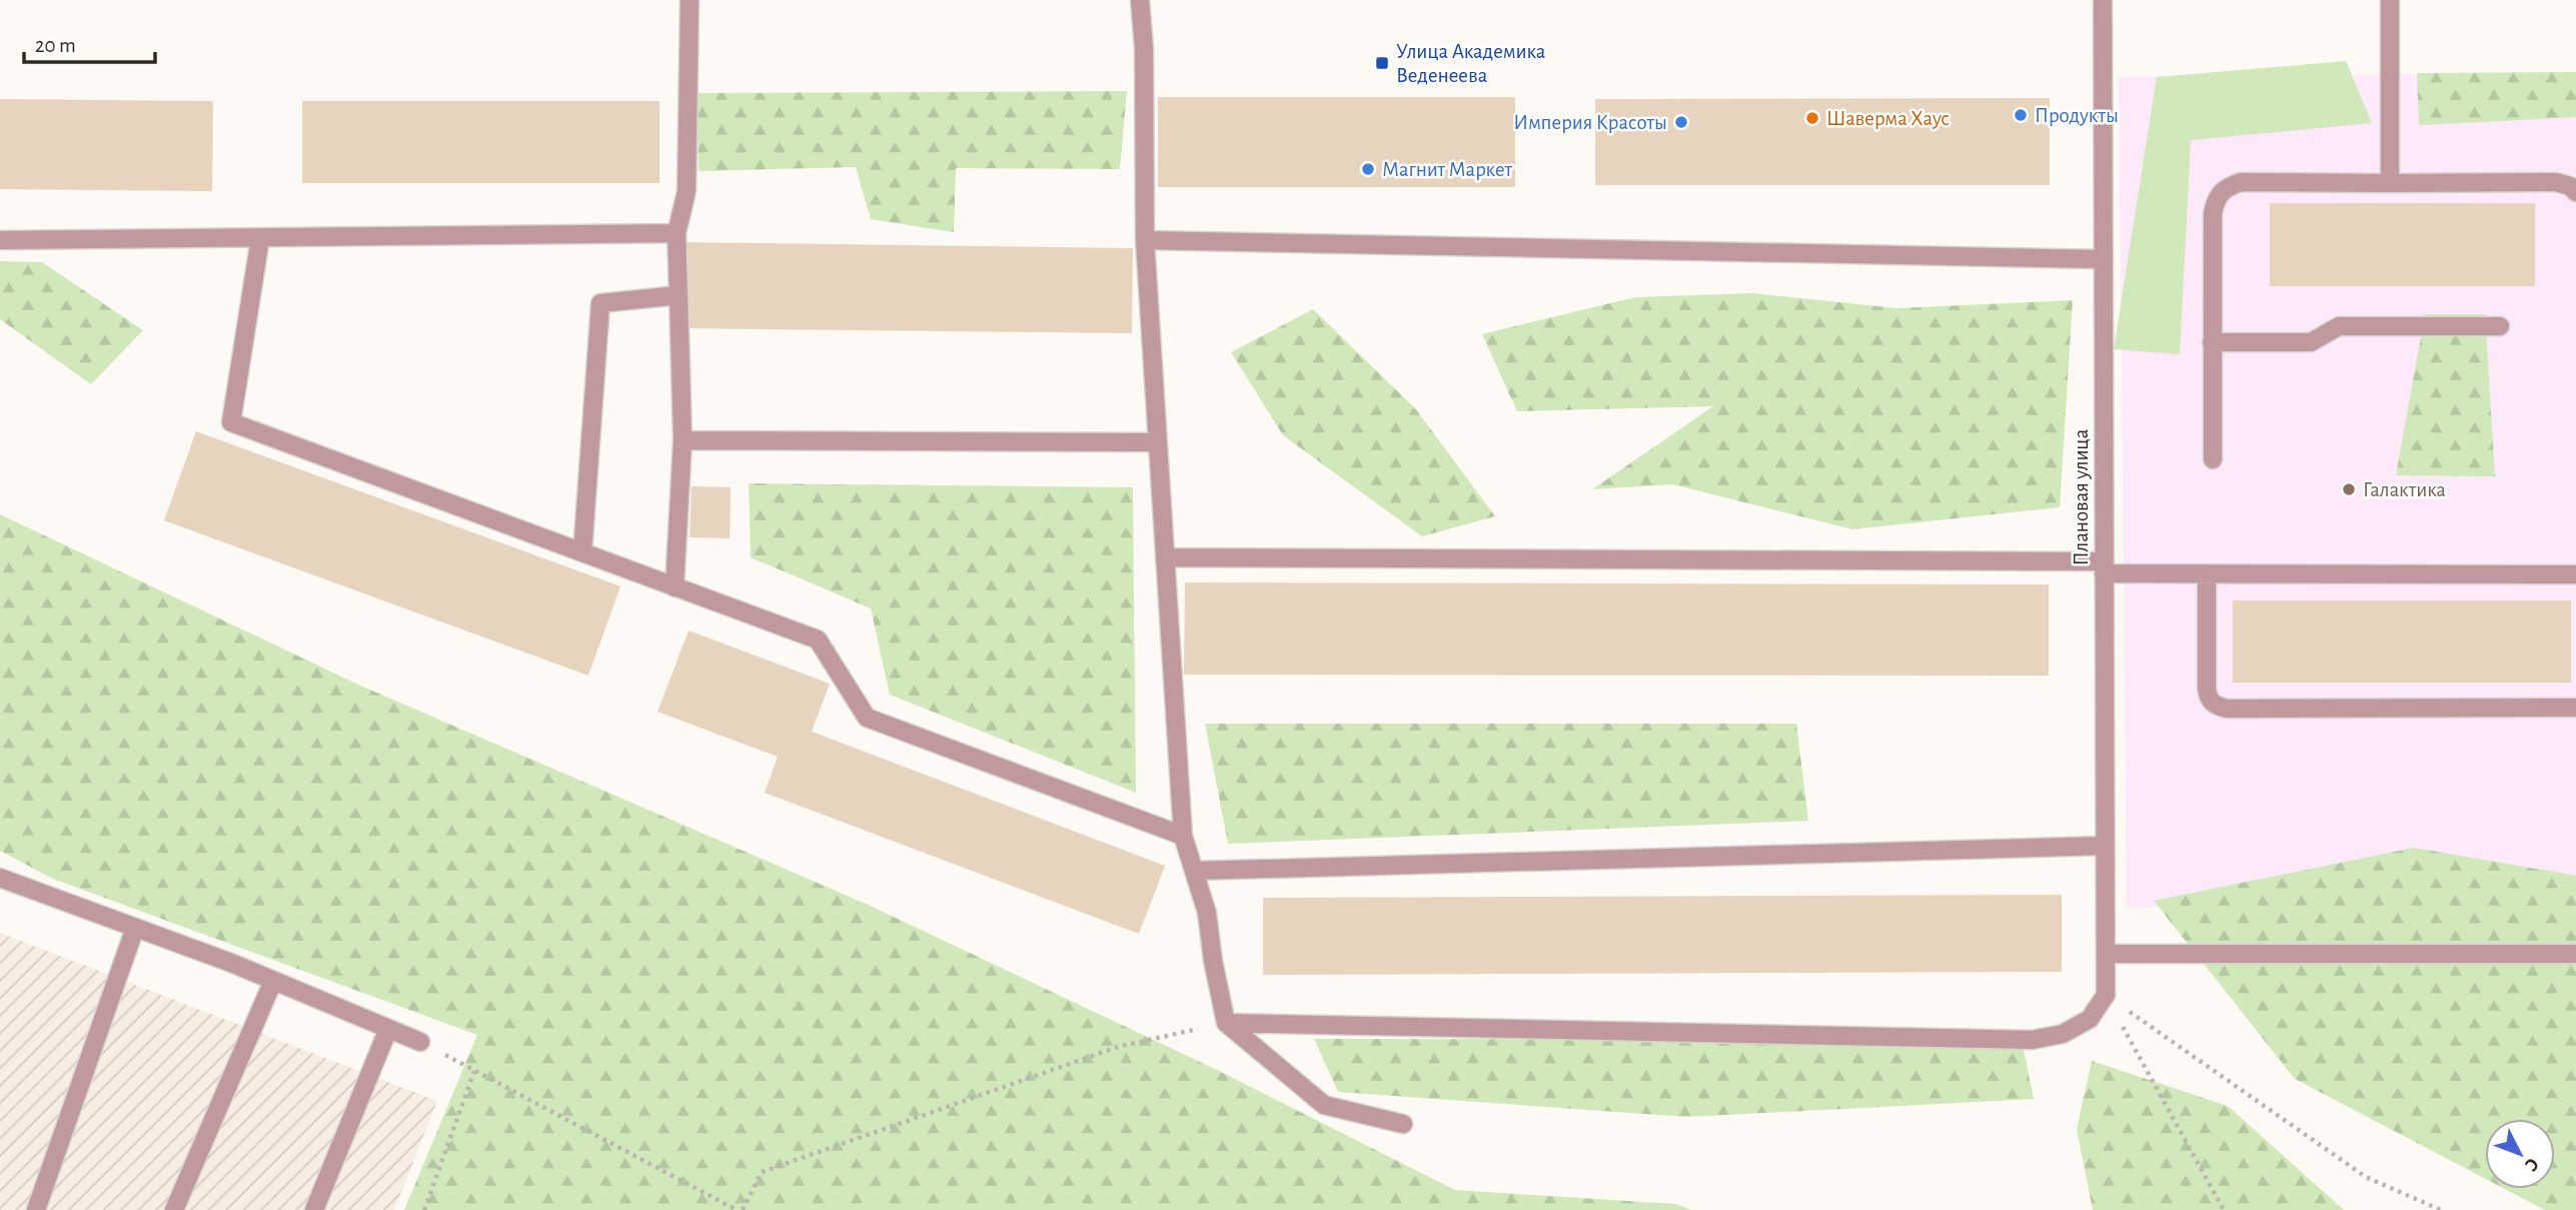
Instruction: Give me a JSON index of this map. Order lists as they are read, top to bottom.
{
  "streets": {
    "street": ["Плановая улица"]
  },
  "places": {
    "transit": ["Улица Академика Веденеева"],
    "other": [
      "Продукты",
      "Шаверма Хаус",
      "Империя Красоты",
      "Магнит Маркет",
      "Галактика"
    ]
  },
  "scale_bar": "20 m",
  "north": "bottom right"
}
